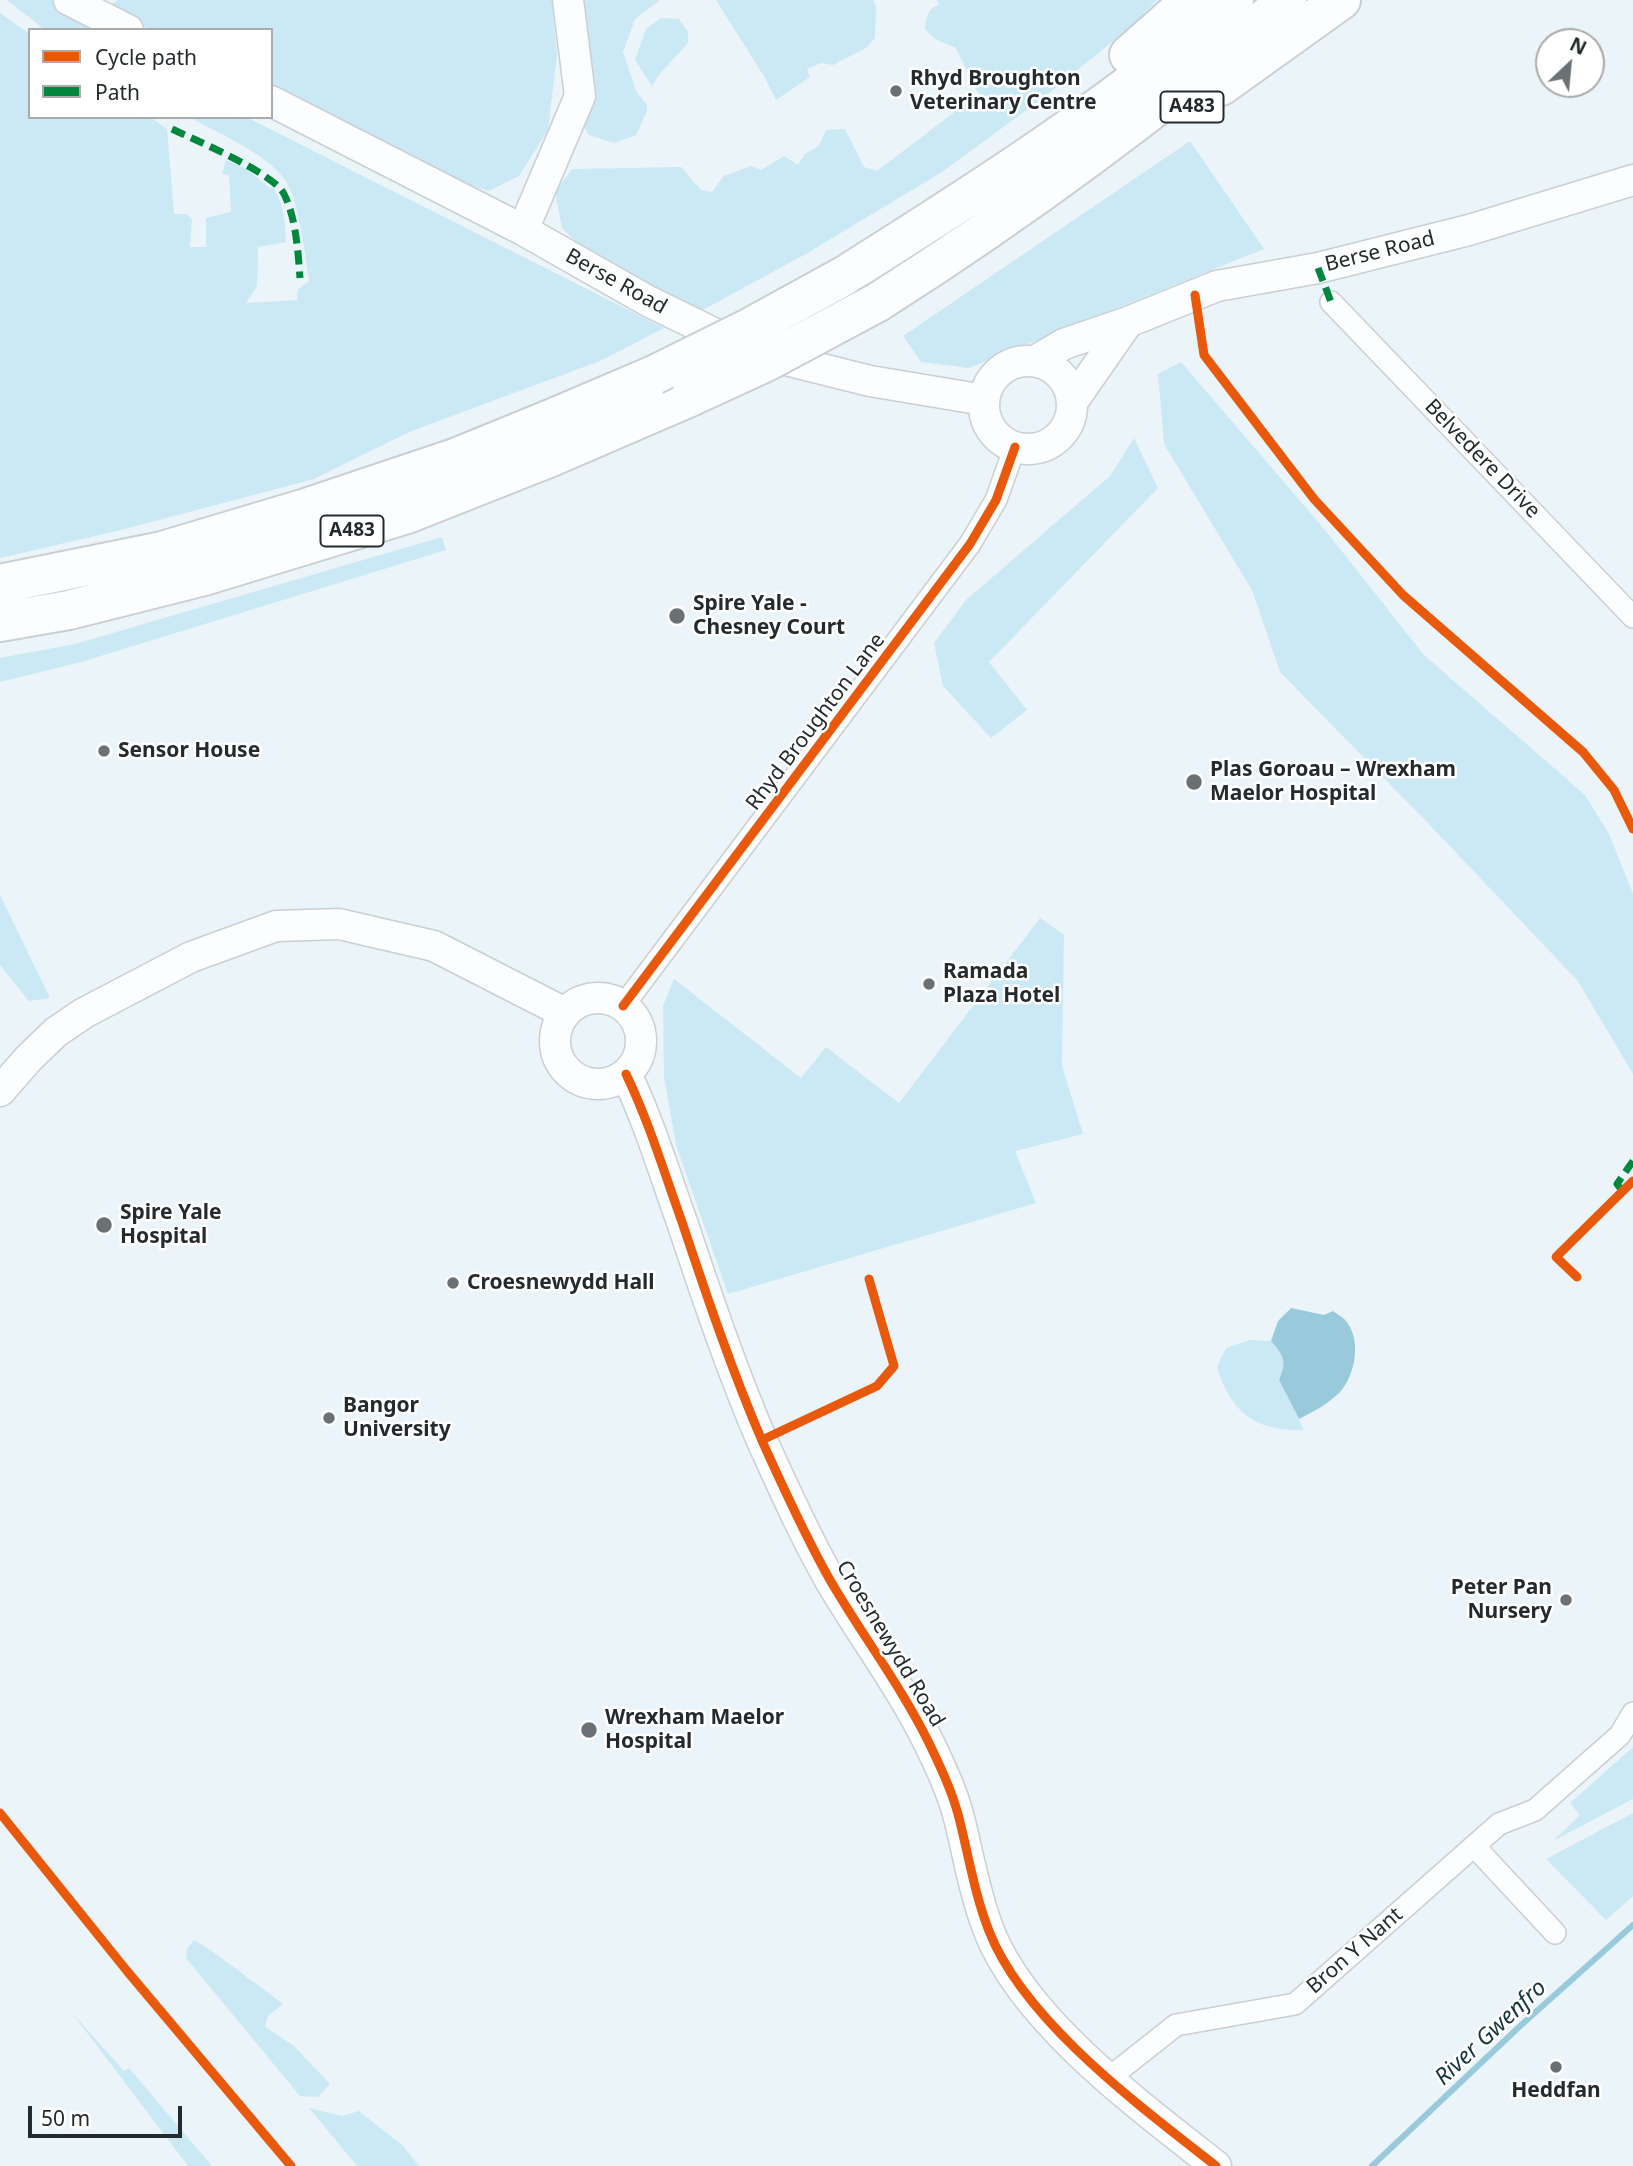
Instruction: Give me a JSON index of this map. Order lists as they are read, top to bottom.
{
  "streets": {
    "highway": ["A483"],
    "street": [
      "Berse Road",
      "Belvedere Drive",
      "Rhyd Broughton Lane",
      "Croesnewydd Road",
      "Bron Y Nant"
    ]
  },
  "crossings": [
    ["Berse Road", "Rhyd Broughton Lane"],
    ["Rhyd Broughton Lane", "Croesnewydd Road"],
    ["Croesnewydd Road", "Bron Y Nant"]
  ],
  "water": ["River Gwenfro"],
  "places": [
    "Rhyd Broughton Veterinary Centre",
    "Spire Yale - Chesney Court",
    "Sensor House",
    "Plas Goroau – Wrexham Maelor Hospital",
    "Ramada Plaza Hotel",
    "Spire Yale Hospital",
    "Croesnewydd Hall",
    "Bangor University",
    "Peter Pan Nursery",
    "Wrexham Maelor Hospital",
    "Heddfan"
  ],
  "legend": ["Cycle path", "Path"],
  "scale_bar": "50 m",
  "north": "top right"
}
